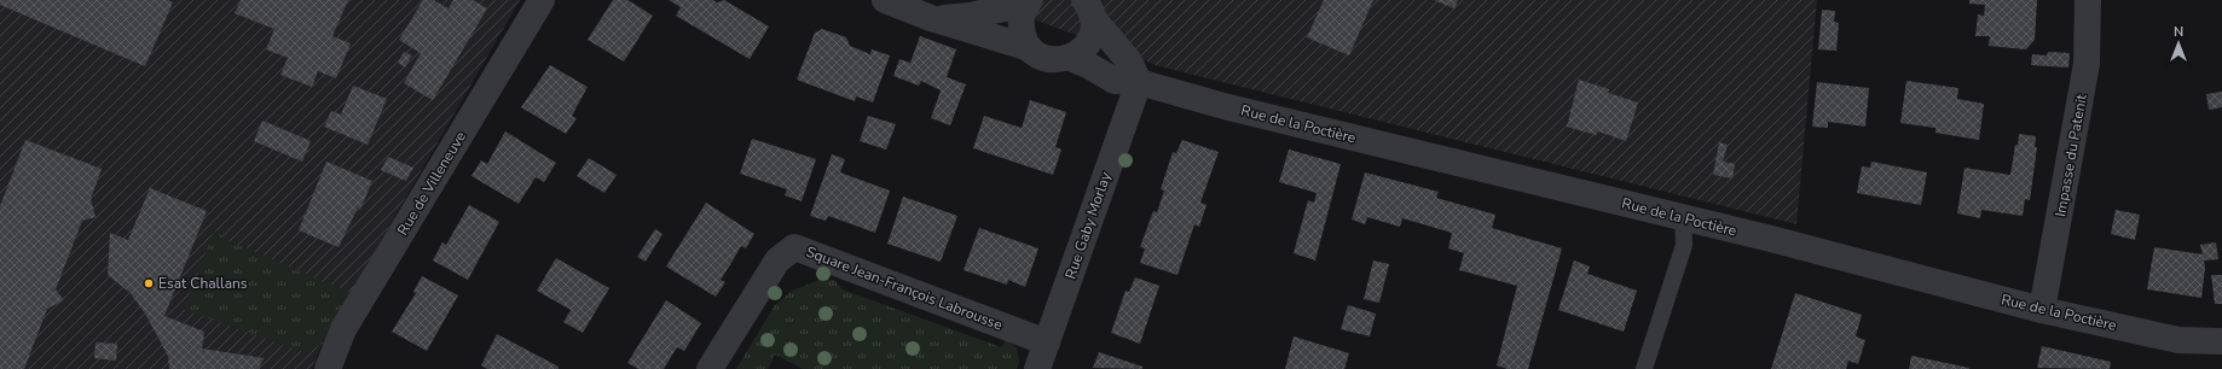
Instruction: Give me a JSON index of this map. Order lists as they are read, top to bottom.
{
  "streets": {
    "street": [
      "Rue de la Poctière",
      "Impasse du Patenit",
      "Rue de Villeneuve",
      "Rue Gaby Morlay",
      "Square Jean-François Labrousse"
    ]
  },
  "crossings": [
    ["Rue de la Poctière", "Impasse du Patenit"],
    ["Rue de la Poctière", "Rue Gaby Morlay"],
    ["Rue Gaby Morlay", "Square Jean-François Labrousse"]
  ],
  "places": ["Esat Challans"],
  "north": "top"
}
